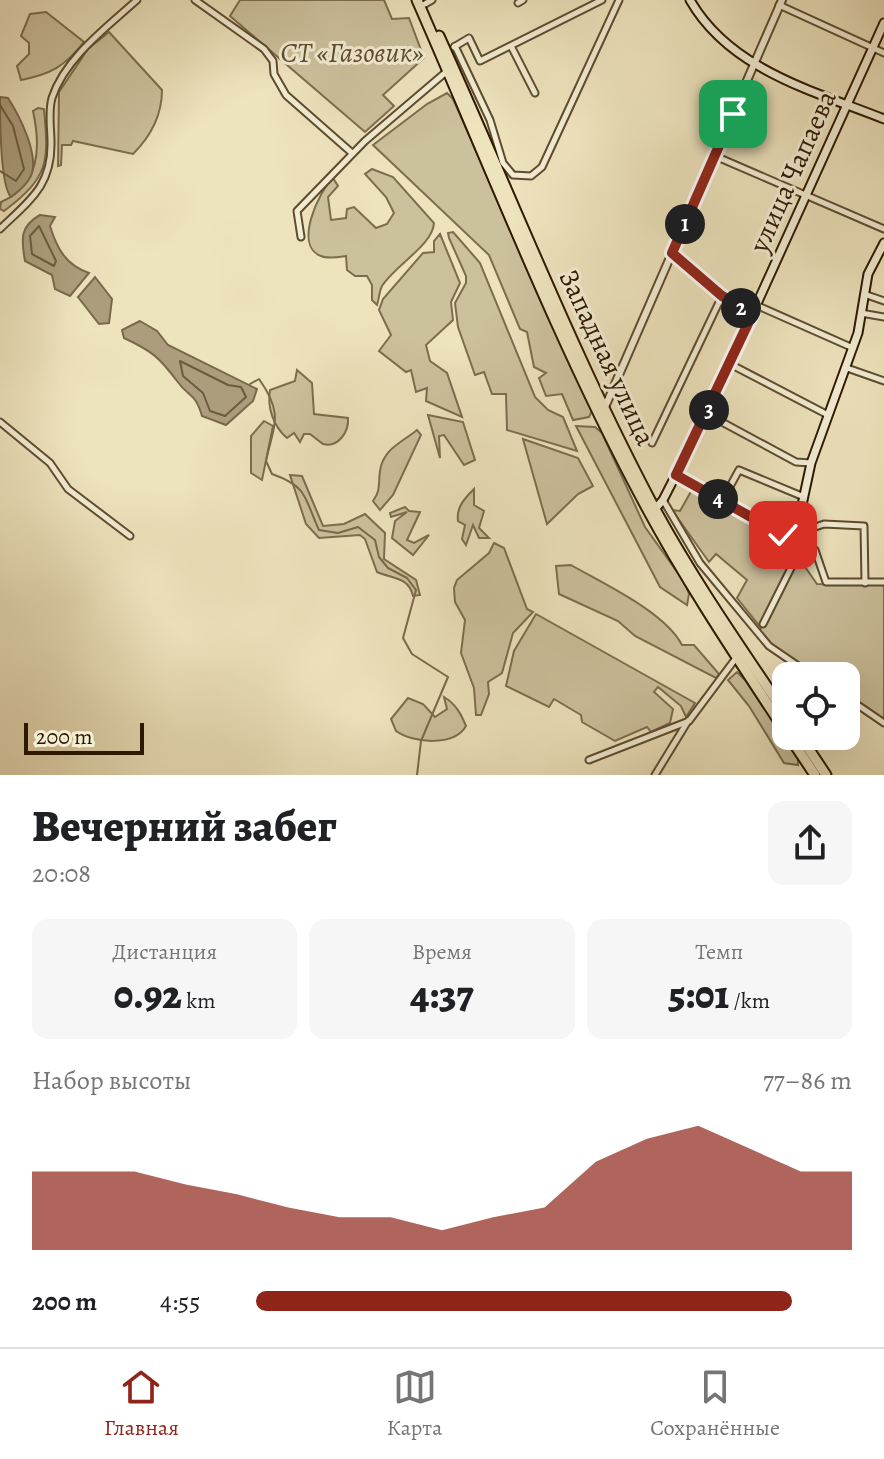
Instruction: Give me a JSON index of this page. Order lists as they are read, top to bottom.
{
  "streets": {
    "main road": ["улица Чапаева", "Западная улица"]
  },
  "crossings": [
    ["улица Чапаева", "Западная улица"]
  ],
  "parks": ["СТ «Газовик»"],
  "scale_bar": "200 m",
  "page": {
    "pins": [
      "1",
      "2",
      "3",
      "4"
    ],
    "scale": "200 m",
    "heading": ["Вечерний забег", "20:08"],
    "stats": [
      ["Дистанция", "0.92 km"],
      ["Время", "4:37"],
      ["Темп", "5:01 /km"]
    ],
    "chart": ["Набор высоты", "77–86 m"],
    "list": [
      {
        "name": "200 m",
        "note": "4:55"
      }
    ],
    "tabs": ["Главная", "Карта", "Сохранённые"]
  }
}
